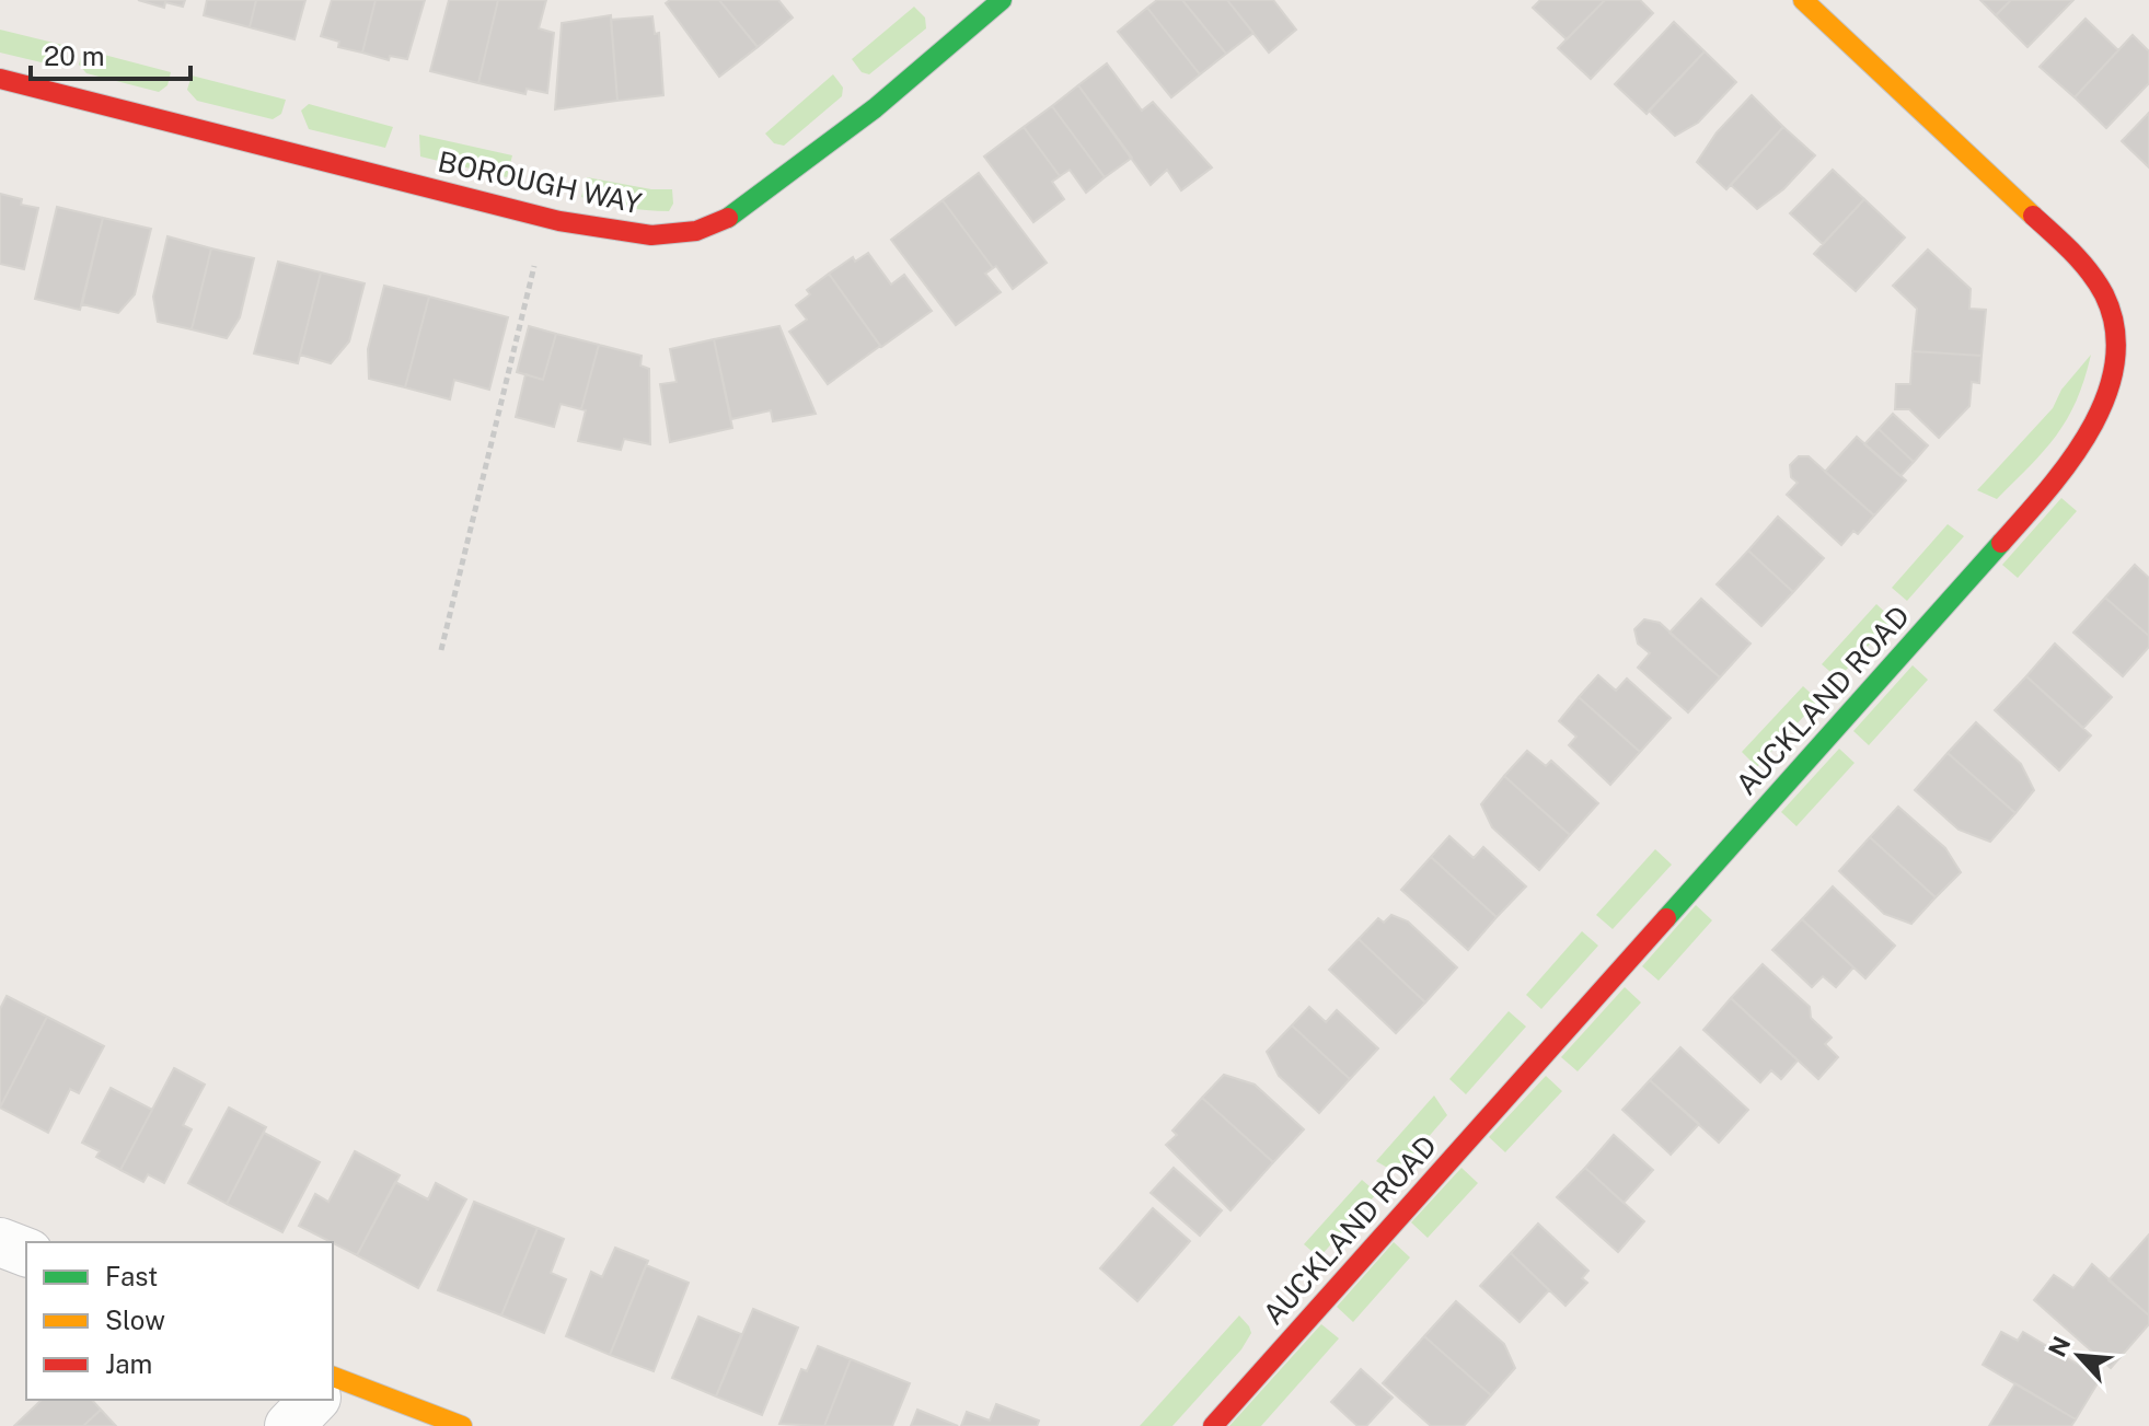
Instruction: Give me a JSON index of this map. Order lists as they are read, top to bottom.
{
  "streets": {
    "street": ["BOROUGH WAY", "AUCKLAND ROAD"]
  },
  "legend": ["Fast", "Slow", "Jam"],
  "scale_bar": "20 m",
  "north": "top left"
}
